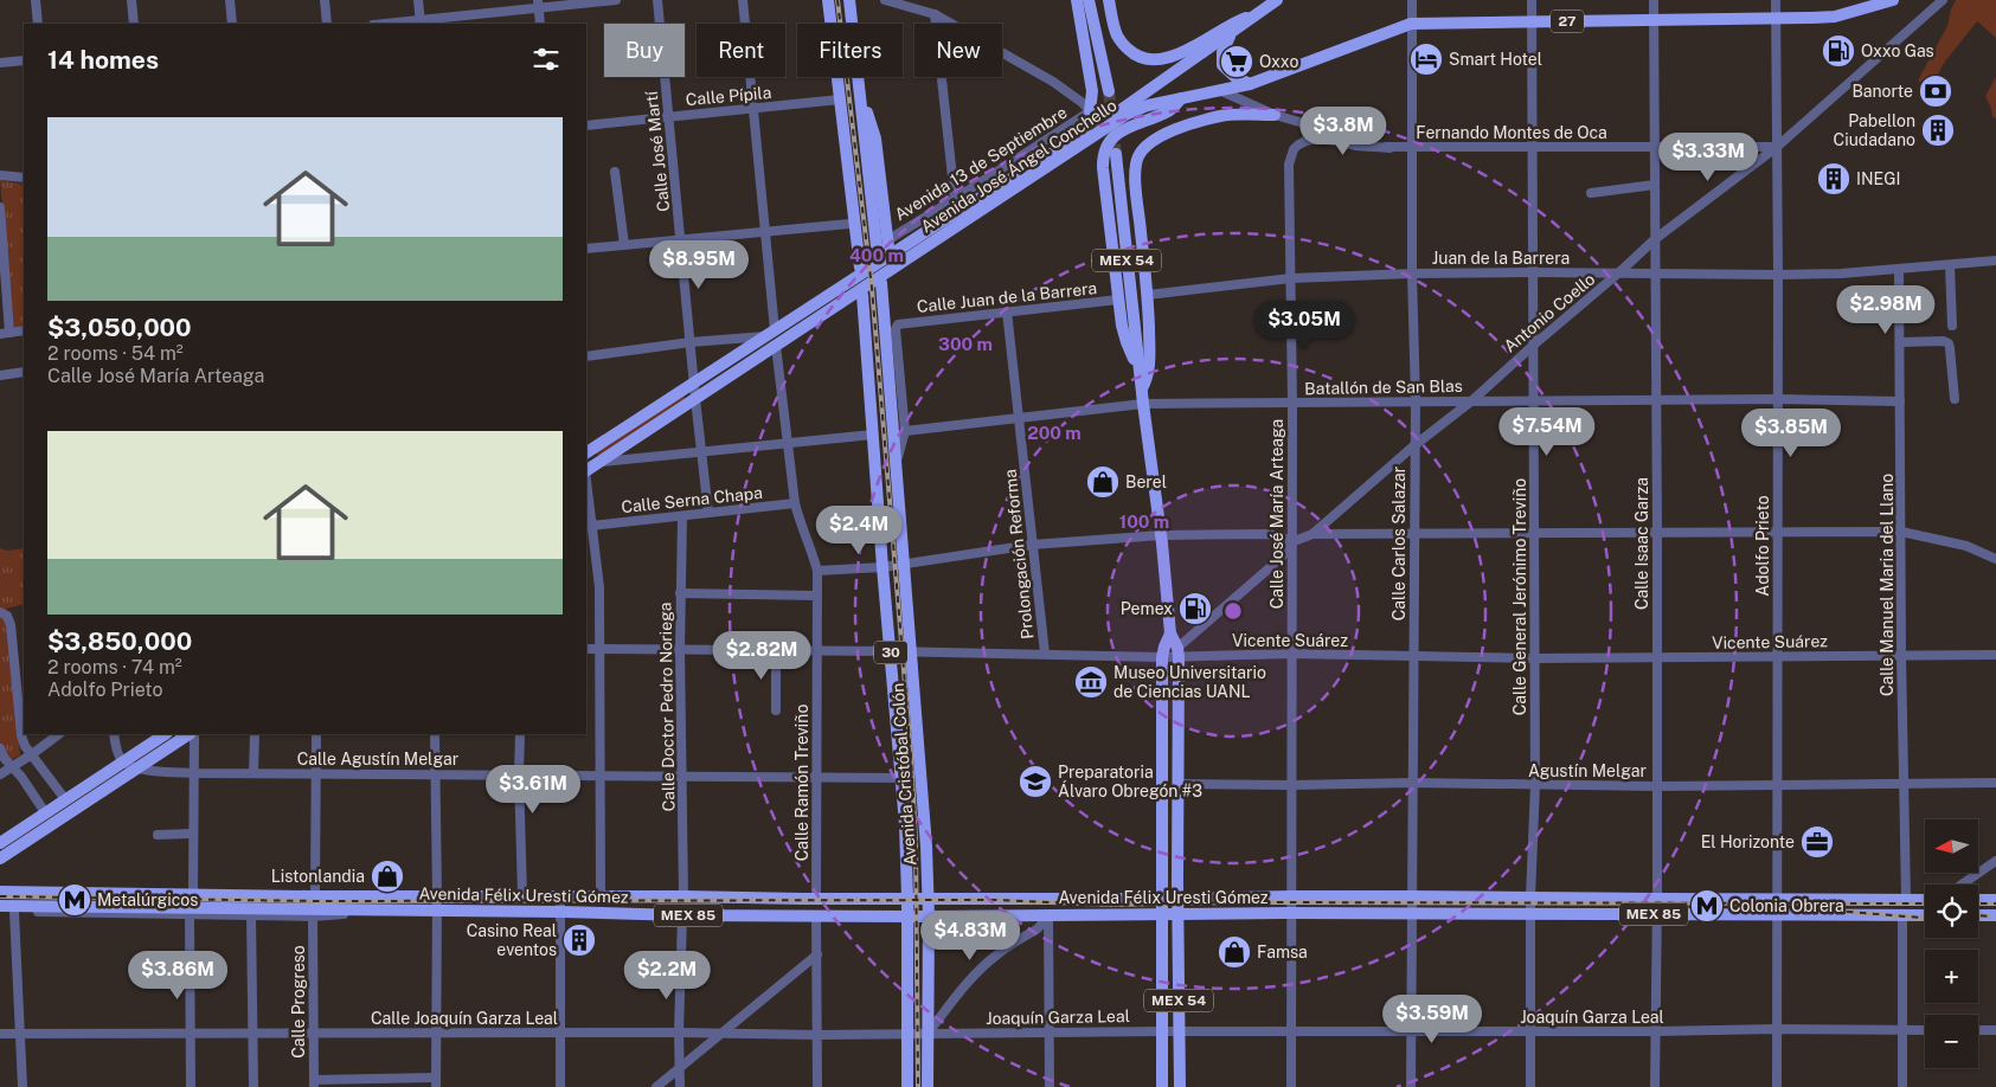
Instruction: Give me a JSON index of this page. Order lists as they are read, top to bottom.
{
  "streets": {
    "main road": [
      "27",
      "Avenida José Ángel Conchello",
      "MEX 54",
      "30",
      "Avenida Cristóbal Colón",
      "Avenida Félix Uresti Gómez",
      "MEX 85"
    ],
    "street": [
      "Calle Pípila",
      "Fernando Montes de Oca",
      "Calle José Martí",
      "Avenida 13 de Septiembre",
      "Juan de la Barrera",
      "Calle Juan de la Barrera",
      "Antonio Coello",
      "Batallón de San Blas",
      "Calle Serna Chapa",
      "Calle José María Arteaga",
      "Calle Carlos Salazar",
      "Calle Isaac Garza",
      "Adolfo Prieto",
      "Prolongación Reforma",
      "Calle Manuel Maria del Llano",
      "Calle General Jerónimo Treviño",
      "Vicente Suárez",
      "Calle Doctor Pedro Noriega",
      "Calle Agustín Melgar",
      "Agustín Melgar",
      "Calle Ramón Treviño",
      "Calle Progreso",
      "Joaquín Garza Leal",
      "Calle Joaquín Garza Leal"
    ]
  },
  "crossings": [
    ["27", "Avenida José Ángel Conchello"],
    ["27", "Calle Carlos Salazar"],
    ["27", "Calle Isaac Garza"],
    ["27", "Adolfo Prieto"],
    ["27", "Calle General Jerónimo Treviño"],
    ["Calle Pípila", "Calle José Martí"],
    ["Fernando Montes de Oca", "Avenida José Ángel Conchello"],
    ["Fernando Montes de Oca", "Antonio Coello"],
    ["Fernando Montes de Oca", "Calle José María Arteaga"],
    ["Fernando Montes de Oca", "Calle Carlos Salazar"],
    ["Fernando Montes de Oca", "Calle Isaac Garza"],
    ["Fernando Montes de Oca", "Adolfo Prieto"],
    ["Fernando Montes de Oca", "Calle General Jerónimo Treviño"],
    ["Calle José Martí", "Avenida José Ángel Conchello"],
    ["Calle José Martí", "Calle Serna Chapa"],
    ["Avenida José Ángel Conchello", "Avenida Cristóbal Colón"],
    ["Avenida José Ángel Conchello", "Calle Ramón Treviño"],
    ["Juan de la Barrera", "Antonio Coello"],
    ["Juan de la Barrera", "Calle José María Arteaga"],
    ["Juan de la Barrera", "Calle Carlos Salazar"],
    ["Juan de la Barrera", "Calle Isaac Garza"],
    ["Juan de la Barrera", "Adolfo Prieto"],
    ["Juan de la Barrera", "Calle Manuel Maria del Llano"],
    ["Juan de la Barrera", "Calle General Jerónimo Treviño"],
    ["MEX 54", "Antonio Coello"],
    ["MEX 54", "Batallón de San Blas"],
    ["MEX 54", "Vicente Suárez"],
    ["MEX 54", "Agustín Melgar"],
    ["MEX 54", "Avenida Félix Uresti Gómez"],
    ["MEX 54", "Joaquín Garza Leal"],
    ["Calle Juan de la Barrera", "Batallón de San Blas"],
    ["Calle Juan de la Barrera", "Prolongación Reforma"],
    ["Antonio Coello", "Batallón de San Blas"],
    ["Antonio Coello", "Calle José María Arteaga"],
    ["Antonio Coello", "Calle Carlos Salazar"],
    ["Antonio Coello", "Calle Isaac Garza"],
    ["Antonio Coello", "Adolfo Prieto"],
    ["Antonio Coello", "Calle General Jerónimo Treviño"],
    ["Antonio Coello", "Vicente Suárez"],
    ["Batallón de San Blas", "Calle José María Arteaga"],
    ["Batallón de San Blas", "Calle Carlos Salazar"],
    ["Batallón de San Blas", "Calle Isaac Garza"],
    ["Batallón de San Blas", "Adolfo Prieto"],
    ["Batallón de San Blas", "Prolongación Reforma"],
    ["Batallón de San Blas", "Calle Manuel Maria del Llano"],
    ["Batallón de San Blas", "Calle General Jerónimo Treviño"],
    ["Calle Serna Chapa", "Calle Doctor Pedro Noriega"],
    ["Calle Serna Chapa", "Calle Ramón Treviño"],
    ["Calle José María Arteaga", "Vicente Suárez"],
    ["Calle José María Arteaga", "Agustín Melgar"],
    ["Calle José María Arteaga", "Avenida Félix Uresti Gómez"],
    ["Calle José María Arteaga", "Joaquín Garza Leal"],
    ["Calle Carlos Salazar", "Vicente Suárez"],
    ["Calle Carlos Salazar", "Agustín Melgar"],
    ["Calle Carlos Salazar", "Avenida Félix Uresti Gómez"],
    ["Calle Carlos Salazar", "Joaquín Garza Leal"],
    ["Calle Isaac Garza", "Vicente Suárez"],
    ["Calle Isaac Garza", "Agustín Melgar"],
    ["Calle Isaac Garza", "Avenida Félix Uresti Gómez"],
    ["Calle Isaac Garza", "Joaquín Garza Leal"],
    ["Adolfo Prieto", "Vicente Suárez"],
    ["Adolfo Prieto", "Agustín Melgar"],
    ["Adolfo Prieto", "Avenida Félix Uresti Gómez"],
    ["Adolfo Prieto", "Joaquín Garza Leal"],
    ["Prolongación Reforma", "Vicente Suárez"],
    ["Calle Manuel Maria del Llano", "Vicente Suárez"],
    ["Calle Manuel Maria del Llano", "Agustín Melgar"],
    ["Calle Manuel Maria del Llano", "Avenida Félix Uresti Gómez"],
    ["Calle General Jerónimo Treviño", "Vicente Suárez"],
    ["Calle General Jerónimo Treviño", "Agustín Melgar"],
    ["Calle General Jerónimo Treviño", "Avenida Félix Uresti Gómez"],
    ["Calle General Jerónimo Treviño", "Joaquín Garza Leal"],
    ["Vicente Suárez", "Calle Doctor Pedro Noriega"],
    ["Vicente Suárez", "Avenida Cristóbal Colón"],
    ["Vicente Suárez", "Calle Ramón Treviño"],
    ["Calle Doctor Pedro Noriega", "Calle Agustín Melgar"],
    ["Calle Doctor Pedro Noriega", "Avenida Félix Uresti Gómez"],
    ["Calle Agustín Melgar", "Avenida Cristóbal Colón"],
    ["Calle Agustín Melgar", "Calle Ramón Treviño"],
    ["Avenida Cristóbal Colón", "Avenida Félix Uresti Gómez"],
    ["Avenida Cristóbal Colón", "Joaquín Garza Leal"],
    ["Avenida Cristóbal Colón", "Calle Joaquín Garza Leal"],
    ["Calle Ramón Treviño", "Avenida Félix Uresti Gómez"],
    ["Calle Progreso", "Calle Joaquín Garza Leal"],
    ["Joaquín Garza Leal", "Calle Joaquín Garza Leal"]
  ],
  "places": {
    "fuel station": ["Oxxo Gas", "Pemex"],
    "hotel": ["Smart Hotel"],
    "supermarket": ["Oxxo"],
    "bank": ["Banorte"],
    "building": ["Pabellon Ciudadano", "INEGI", "Casino Real eventos"],
    "shop": ["Berel", "Listonlandia", "Famsa"],
    "museum": ["Museo Universitario de Ciencias UANL"],
    "school or university": ["Preparatoria Álvaro Obregón #3"],
    "office": ["El Horizonte"],
    "metro station": ["Metalúrgicos", "Colonia Obrera"]
  },
  "north": "left",
  "page": {
    "chip": [
      "Buy",
      "Rent",
      "Filters",
      "New"
    ],
    "heading": "14 homes",
    "list": [
      {
        "name": "$3,050,000",
        "note": "2 rooms · 54 m² · Calle José María Arteaga"
      },
      {
        "name": "$3,850,000",
        "note": "2 rooms · 74 m² · Adolfo Prieto"
      }
    ],
    "price": [
      "$3.8M",
      "$3.33M",
      "$8.95M",
      "$2.98M",
      "$3.05M",
      "$7.54M",
      "$3.85M",
      "$2.4M",
      "$2.82M",
      "$3.61M",
      "$4.83M",
      "$3.86M",
      "$2.2M",
      "$3.59M"
    ],
    "map_buttons": ["+", "−"]
  },
  "rings": [
    "400 m",
    "300 m",
    "200 m",
    "100 m"
  ]
}
